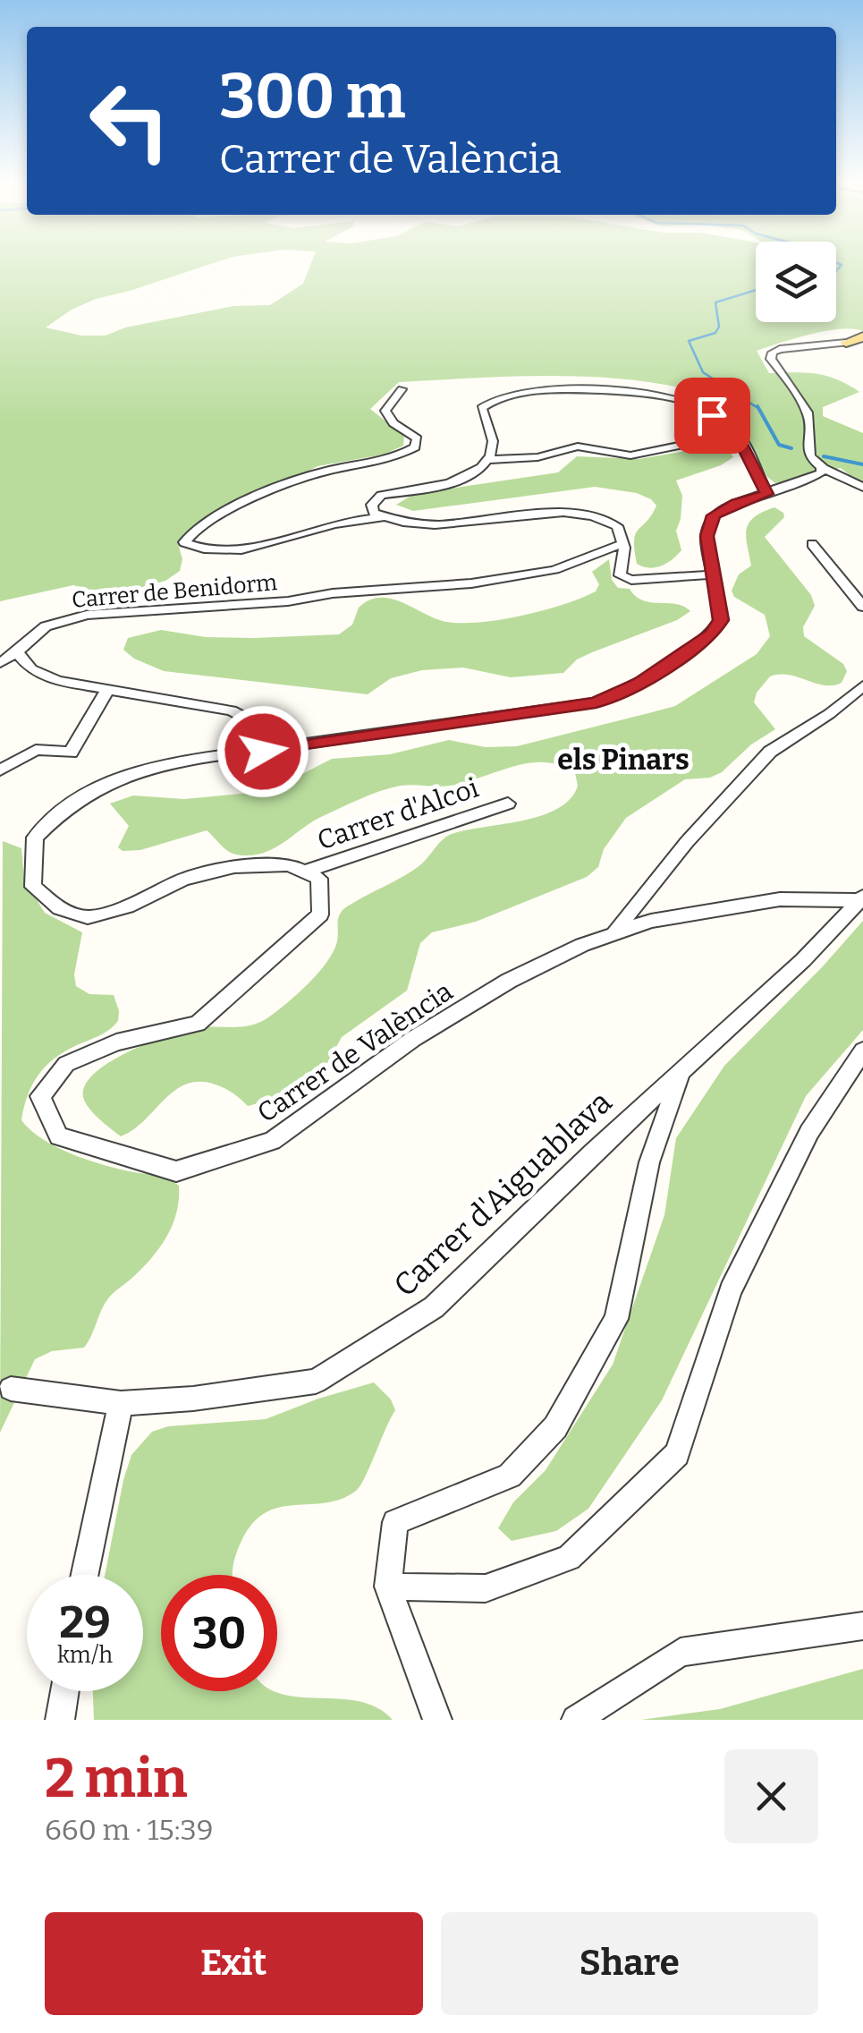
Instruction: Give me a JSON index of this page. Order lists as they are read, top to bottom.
{
  "streets": {
    "street": [
      "Carrer de Benidorm",
      "Carrer d'Alcoi",
      "Carrer de València",
      "Carrer d'Aiguablava"
    ]
  },
  "crossings": [
    ["Carrer d'Alcoi", "Carrer de València"],
    ["Carrer de València", "Carrer d'Aiguablava"]
  ],
  "districts": ["els Pinars"],
  "page": {
    "turn": ["300 m", "Carrer de València"],
    "speed": "29 km/h",
    "limit": "30",
    "heading": ["2 min", "660 m · 15:39"],
    "buttons": ["Exit", "Share"]
  }
}
